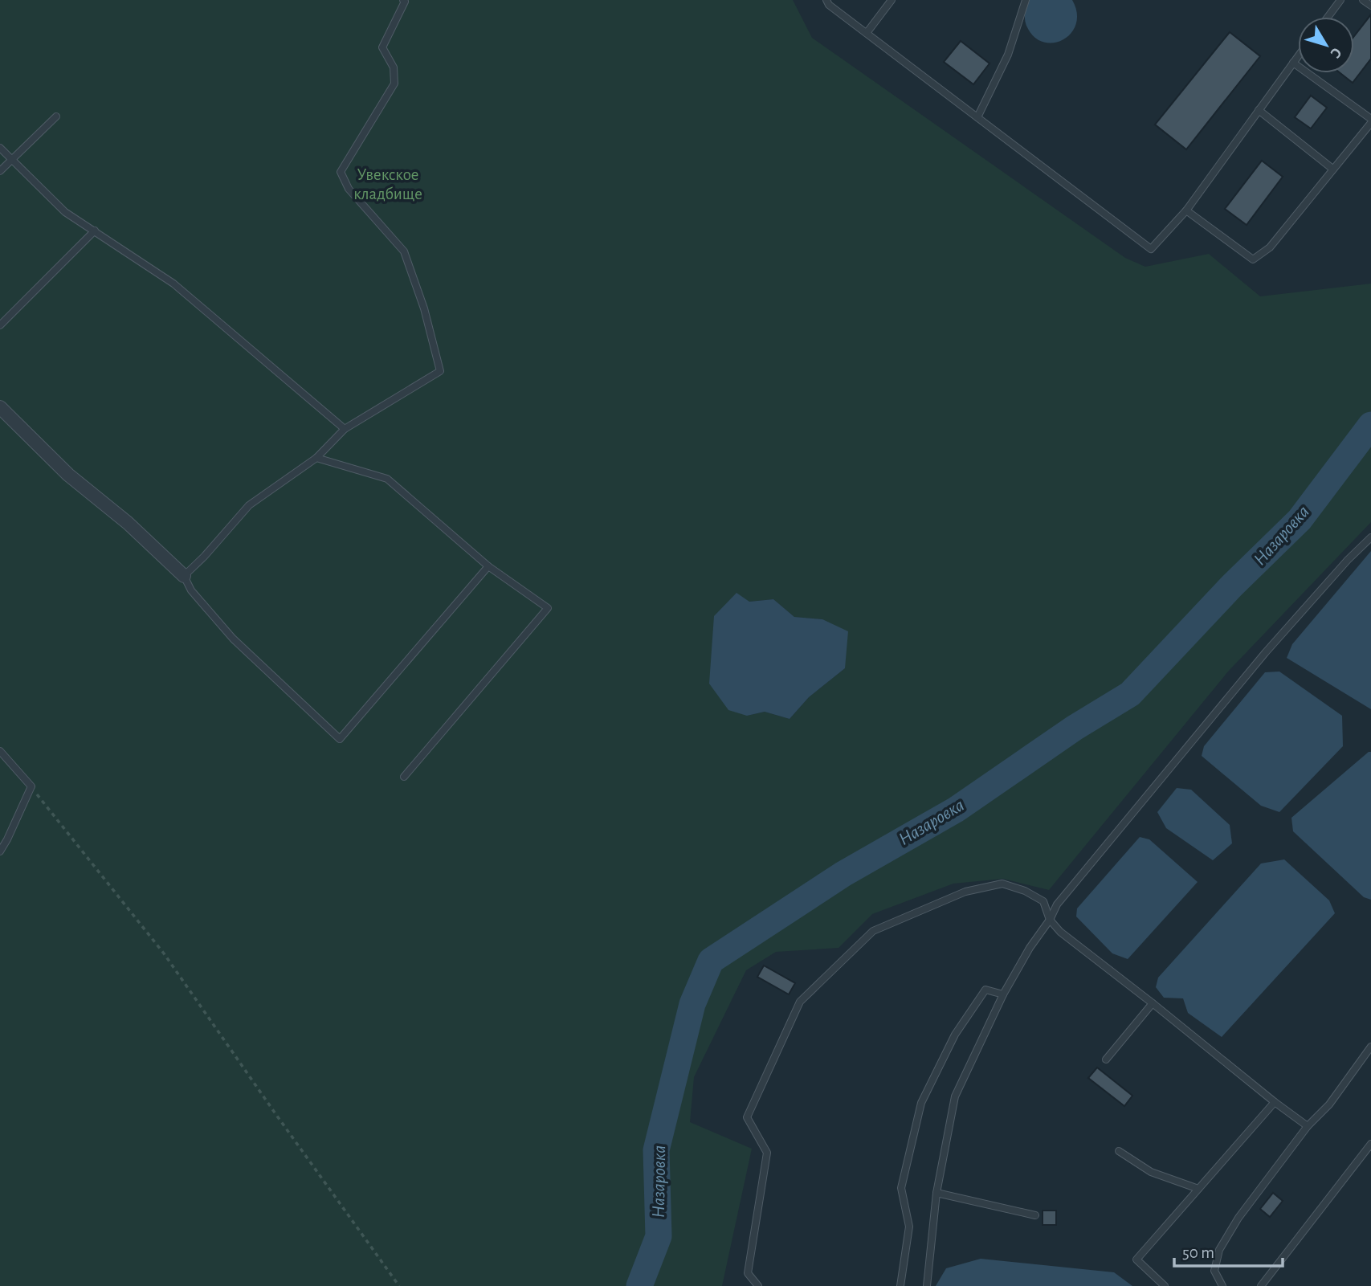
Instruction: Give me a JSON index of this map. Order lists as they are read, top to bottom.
{
  "water": ["Назаровка"],
  "parks": ["Увекское кладбище"],
  "scale_bar": "50 m",
  "north": "bottom right"
}
